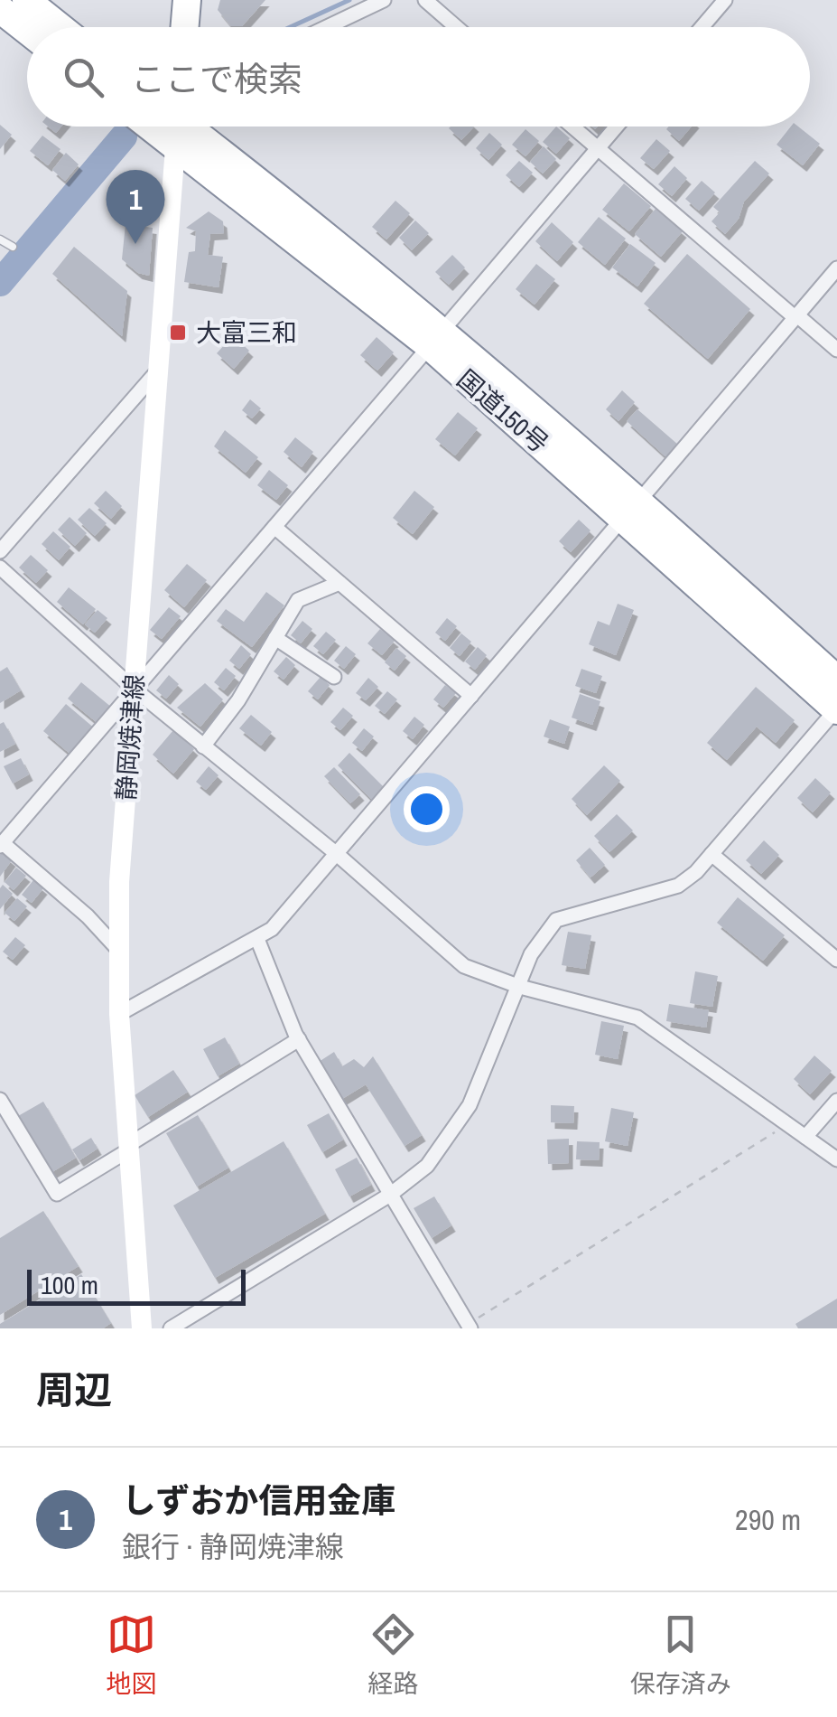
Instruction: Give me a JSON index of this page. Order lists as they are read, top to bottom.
{
  "streets": {
    "highway": ["国道150号"],
    "main road": ["静岡焼津線"]
  },
  "places": {
    "transit": ["大富三和"]
  },
  "scale_bar": "100 m",
  "page": {
    "search": "ここで検索",
    "pins": "1",
    "scale": "100 m",
    "heading": "周辺",
    "list": [
      {
        "mark": "1",
        "name": "しずおか信用金庫",
        "note": "銀行 · 静岡焼津線",
        "value": "290 m"
      }
    ],
    "nav": ["地図", "経路", "保存済み"]
  }
}
